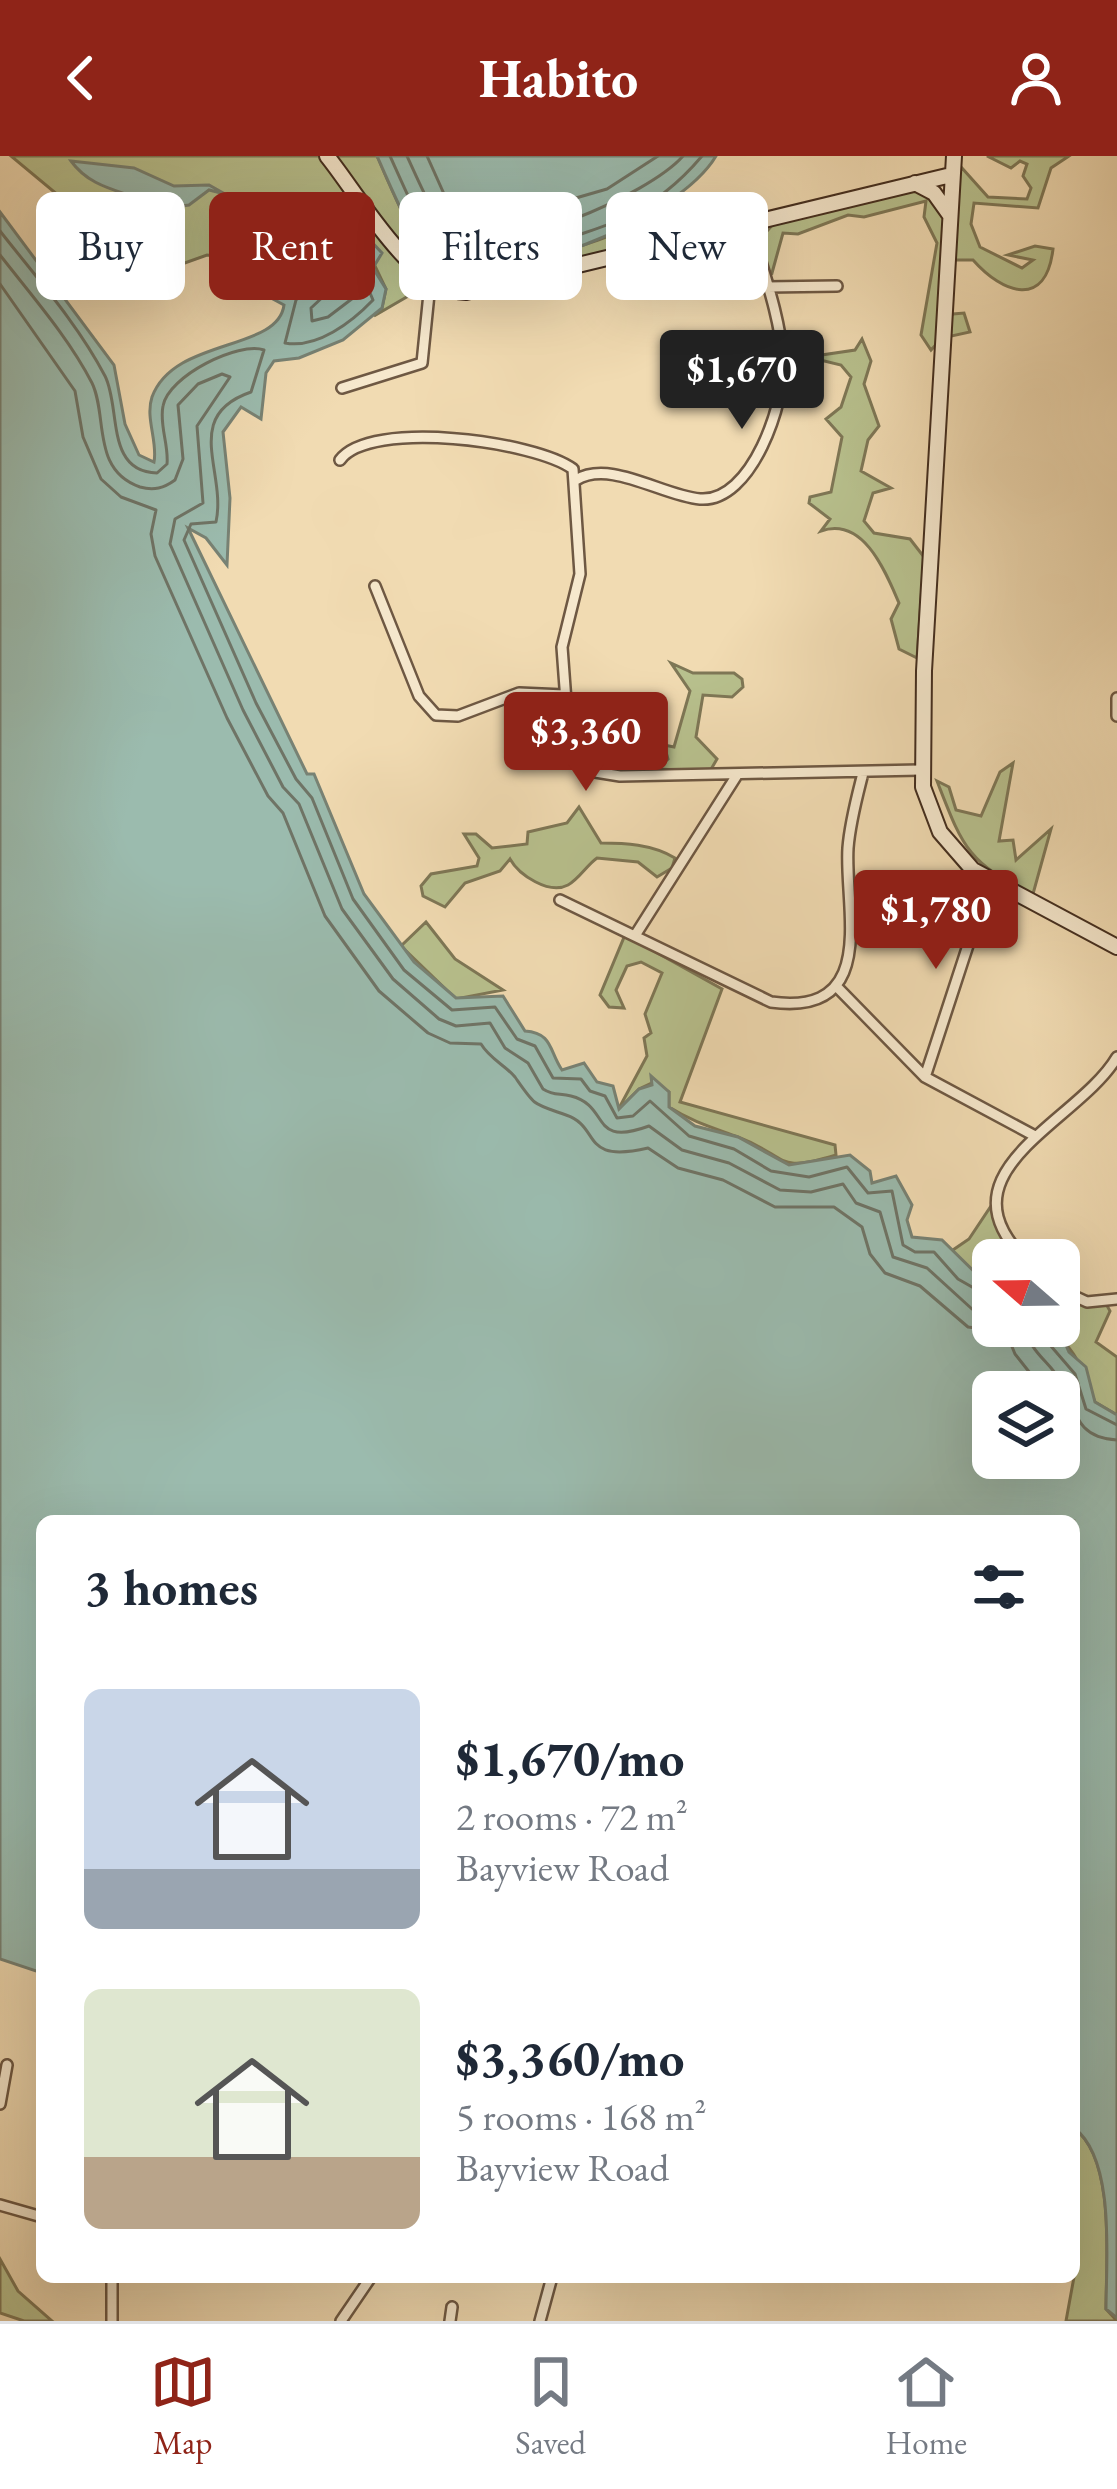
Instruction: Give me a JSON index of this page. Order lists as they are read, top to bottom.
{
  "north": "left",
  "page": {
    "header": "Habito",
    "chip": [
      "Buy",
      "Rent",
      "Filters",
      "New"
    ],
    "price": ["$1,670", "$3,360", "$1,780"],
    "heading": "3 homes",
    "list": [
      {
        "name": "$1,670/mo",
        "note": "2 rooms · 72 m² · Bayview Road"
      },
      {
        "name": "$3,360/mo",
        "note": "5 rooms · 168 m² · Bayview Road"
      }
    ],
    "tabs": ["Map", "Saved", "Home"]
  }
}
